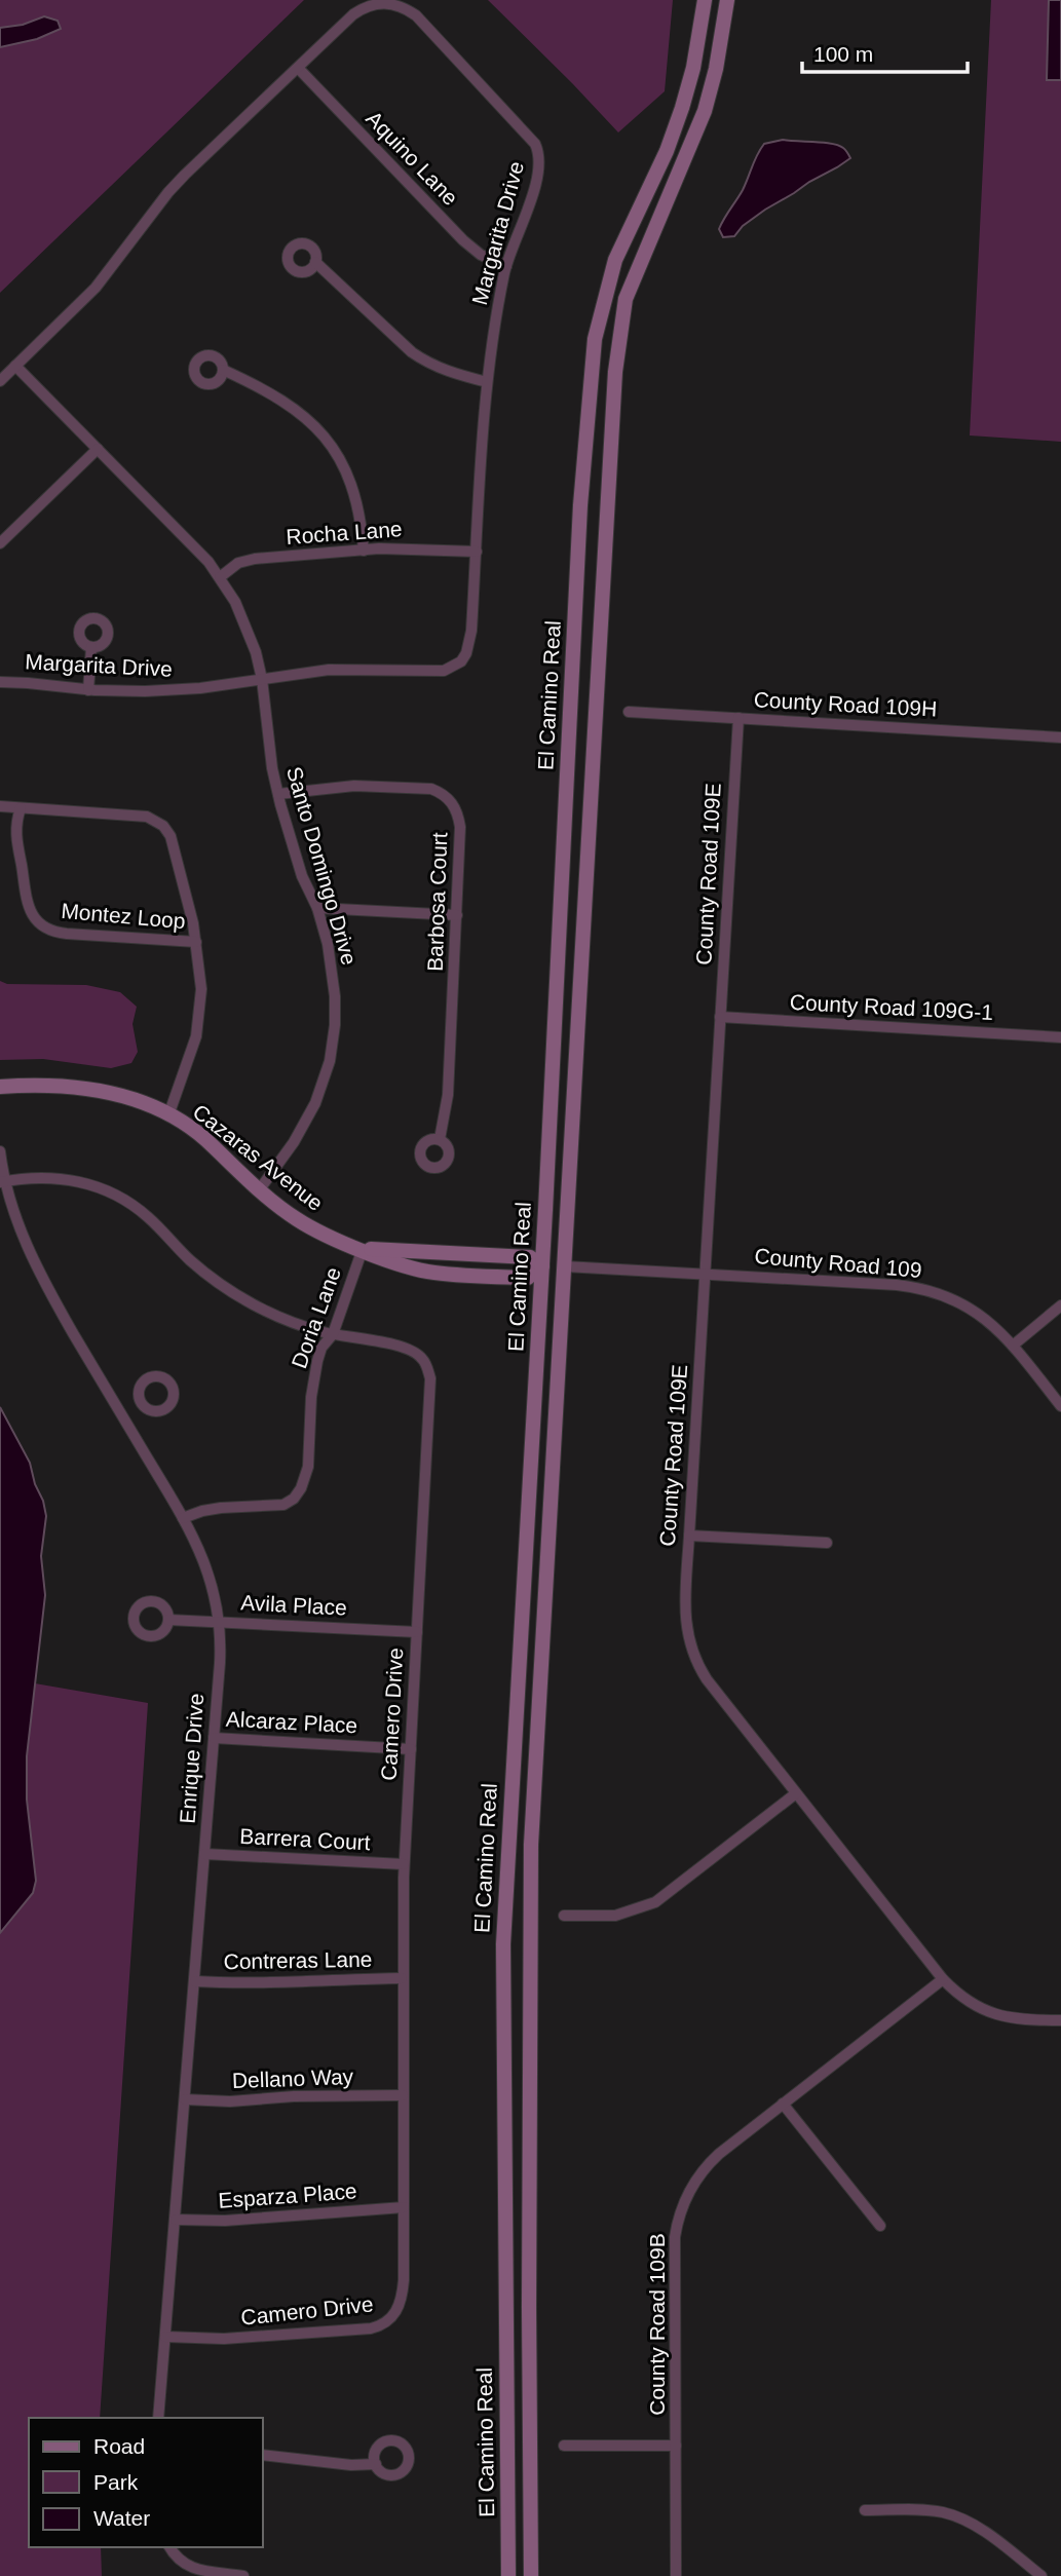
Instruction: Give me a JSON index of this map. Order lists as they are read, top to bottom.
{
  "streets": {
    "main road": ["El Camino Real", "Cazaras Avenue"],
    "street": [
      "Aquino Lane",
      "Margarita Drive",
      "Rocha Lane",
      "County Road 109H",
      "Santo Domingo Drive",
      "County Road 109E",
      "Barbosa Court",
      "Montez Loop",
      "County Road 109G-1",
      "County Road 109",
      "Doria Lane",
      "Avila Place",
      "Camero Drive",
      "Alcaraz Place",
      "Enrique Drive",
      "Barrera Court",
      "Contreras Lane",
      "Dellano Way",
      "Esparza Place",
      "County Road 109B"
    ]
  },
  "crossings": [
    ["Aquino Lane", "Margarita Drive"],
    ["Margarita Drive", "Rocha Lane"],
    ["Margarita Drive", "Santo Domingo Drive"],
    ["Rocha Lane", "Santo Domingo Drive"],
    ["El Camino Real", "Cazaras Avenue"],
    ["El Camino Real", "County Road 109"],
    ["County Road 109H", "County Road 109E"],
    ["Santo Domingo Drive", "Barbosa Court"],
    ["Santo Domingo Drive", "Cazaras Avenue"],
    ["County Road 109E", "County Road 109G-1"],
    ["County Road 109E", "County Road 109"],
    ["County Road 109E", "County Road 109B"],
    ["Cazaras Avenue", "Doria Lane"],
    ["Doria Lane", "Camero Drive"],
    ["Doria Lane", "Enrique Drive"],
    ["Avila Place", "Camero Drive"],
    ["Avila Place", "Enrique Drive"],
    ["Camero Drive", "Alcaraz Place"],
    ["Camero Drive", "Enrique Drive"],
    ["Camero Drive", "Barrera Court"],
    ["Camero Drive", "Contreras Lane"],
    ["Camero Drive", "Dellano Way"],
    ["Camero Drive", "Esparza Place"],
    ["Alcaraz Place", "Enrique Drive"],
    ["Enrique Drive", "Barrera Court"],
    ["Enrique Drive", "Contreras Lane"],
    ["Enrique Drive", "Dellano Way"],
    ["Enrique Drive", "Esparza Place"]
  ],
  "legend": ["Road", "Park", "Water"],
  "scale_bar": "100 m"
}
